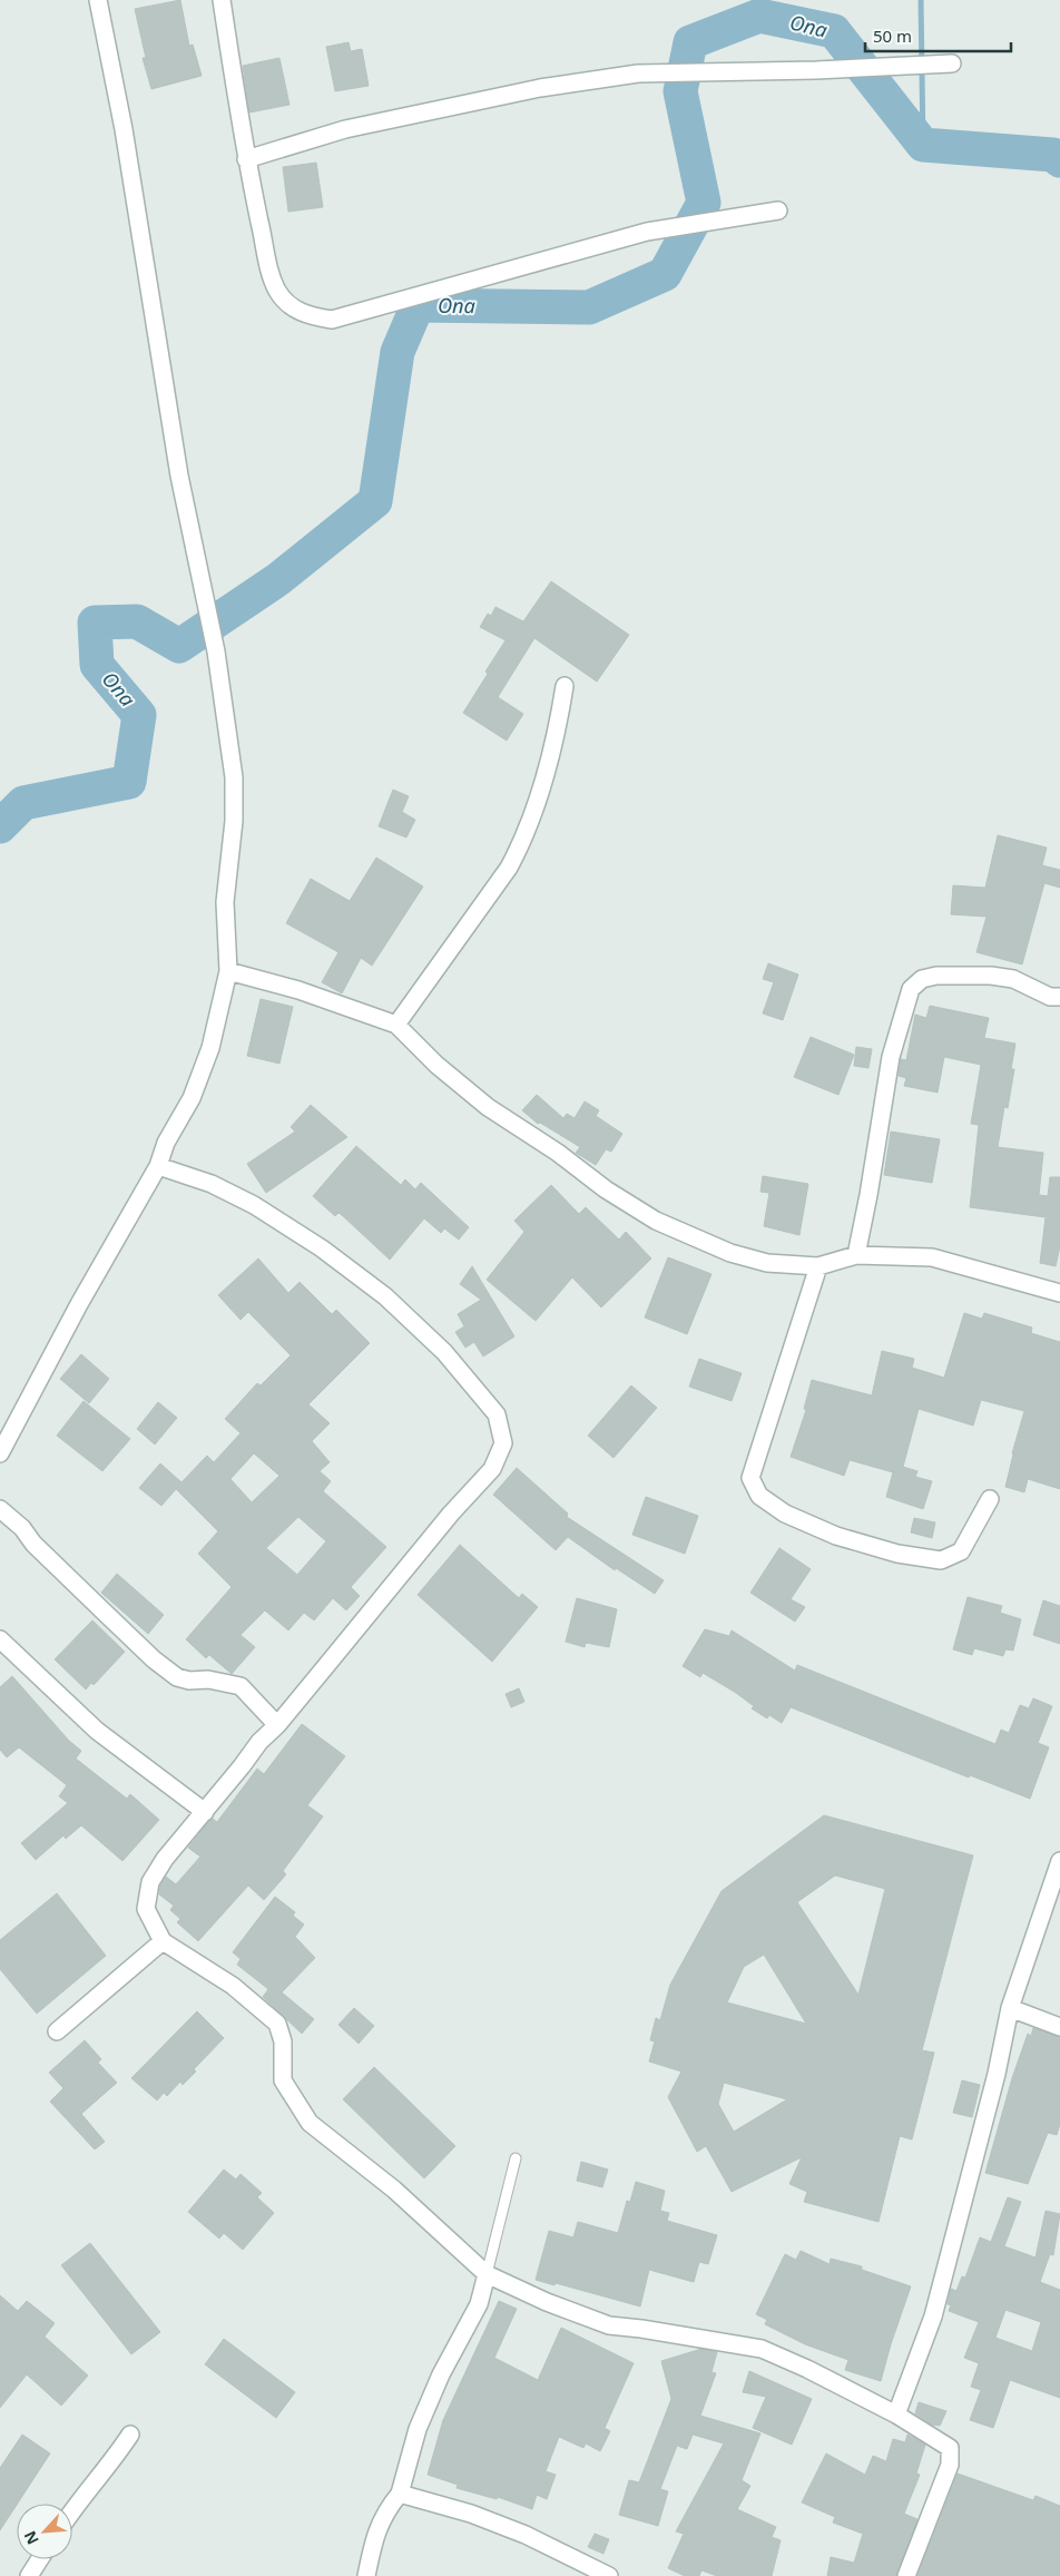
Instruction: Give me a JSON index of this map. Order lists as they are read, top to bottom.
{
  "water": ["Ona"],
  "scale_bar": "50 m",
  "north": "bottom left"
}
